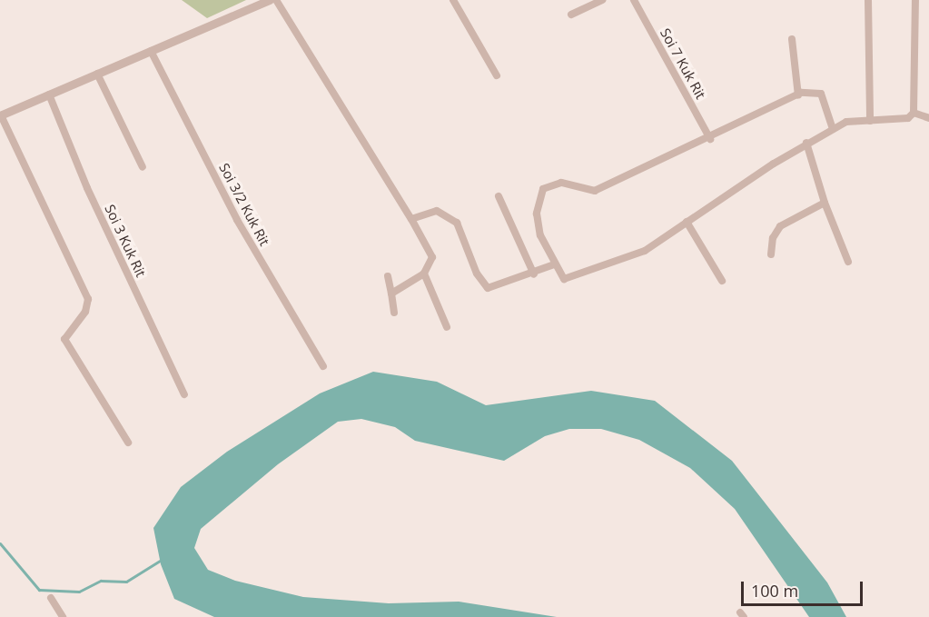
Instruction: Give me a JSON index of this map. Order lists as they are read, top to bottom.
{
  "streets": {
    "street": ["Soi 7 Kuk Rit", "Soi 3/2 Kuk Rit", "Soi 3 Kuk Rit"]
  },
  "scale_bar": "100 m"
}
